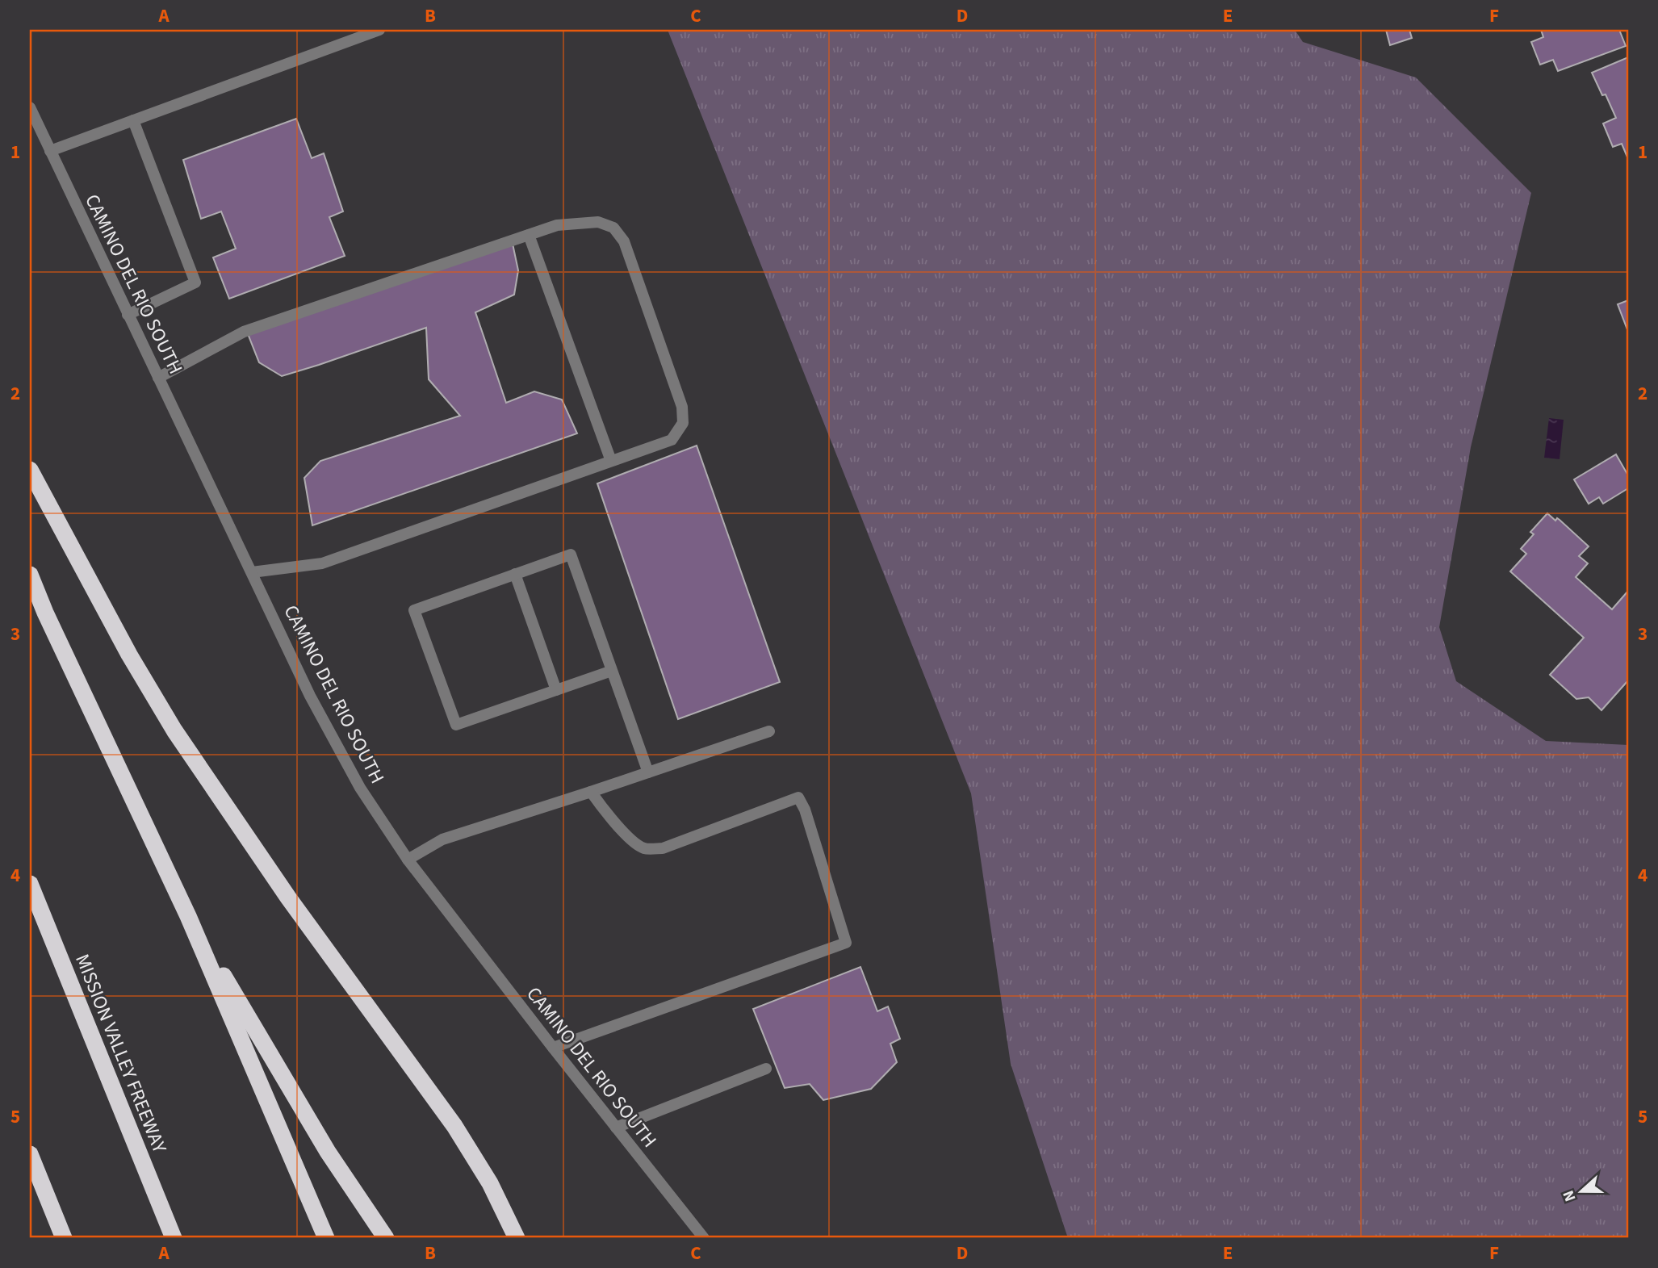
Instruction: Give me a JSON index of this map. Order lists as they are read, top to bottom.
{
  "streets": {
    "highway": ["MISSION VALLEY FREEWAY"],
    "street": ["CAMINO DEL RIO SOUTH"]
  },
  "north": "left",
  "grid": {
    "columns": [
      "A",
      "B",
      "C",
      "D",
      "E",
      "F"
    ],
    "rows": [
      "1",
      "2",
      "3",
      "4",
      "5"
    ]
  }
}
